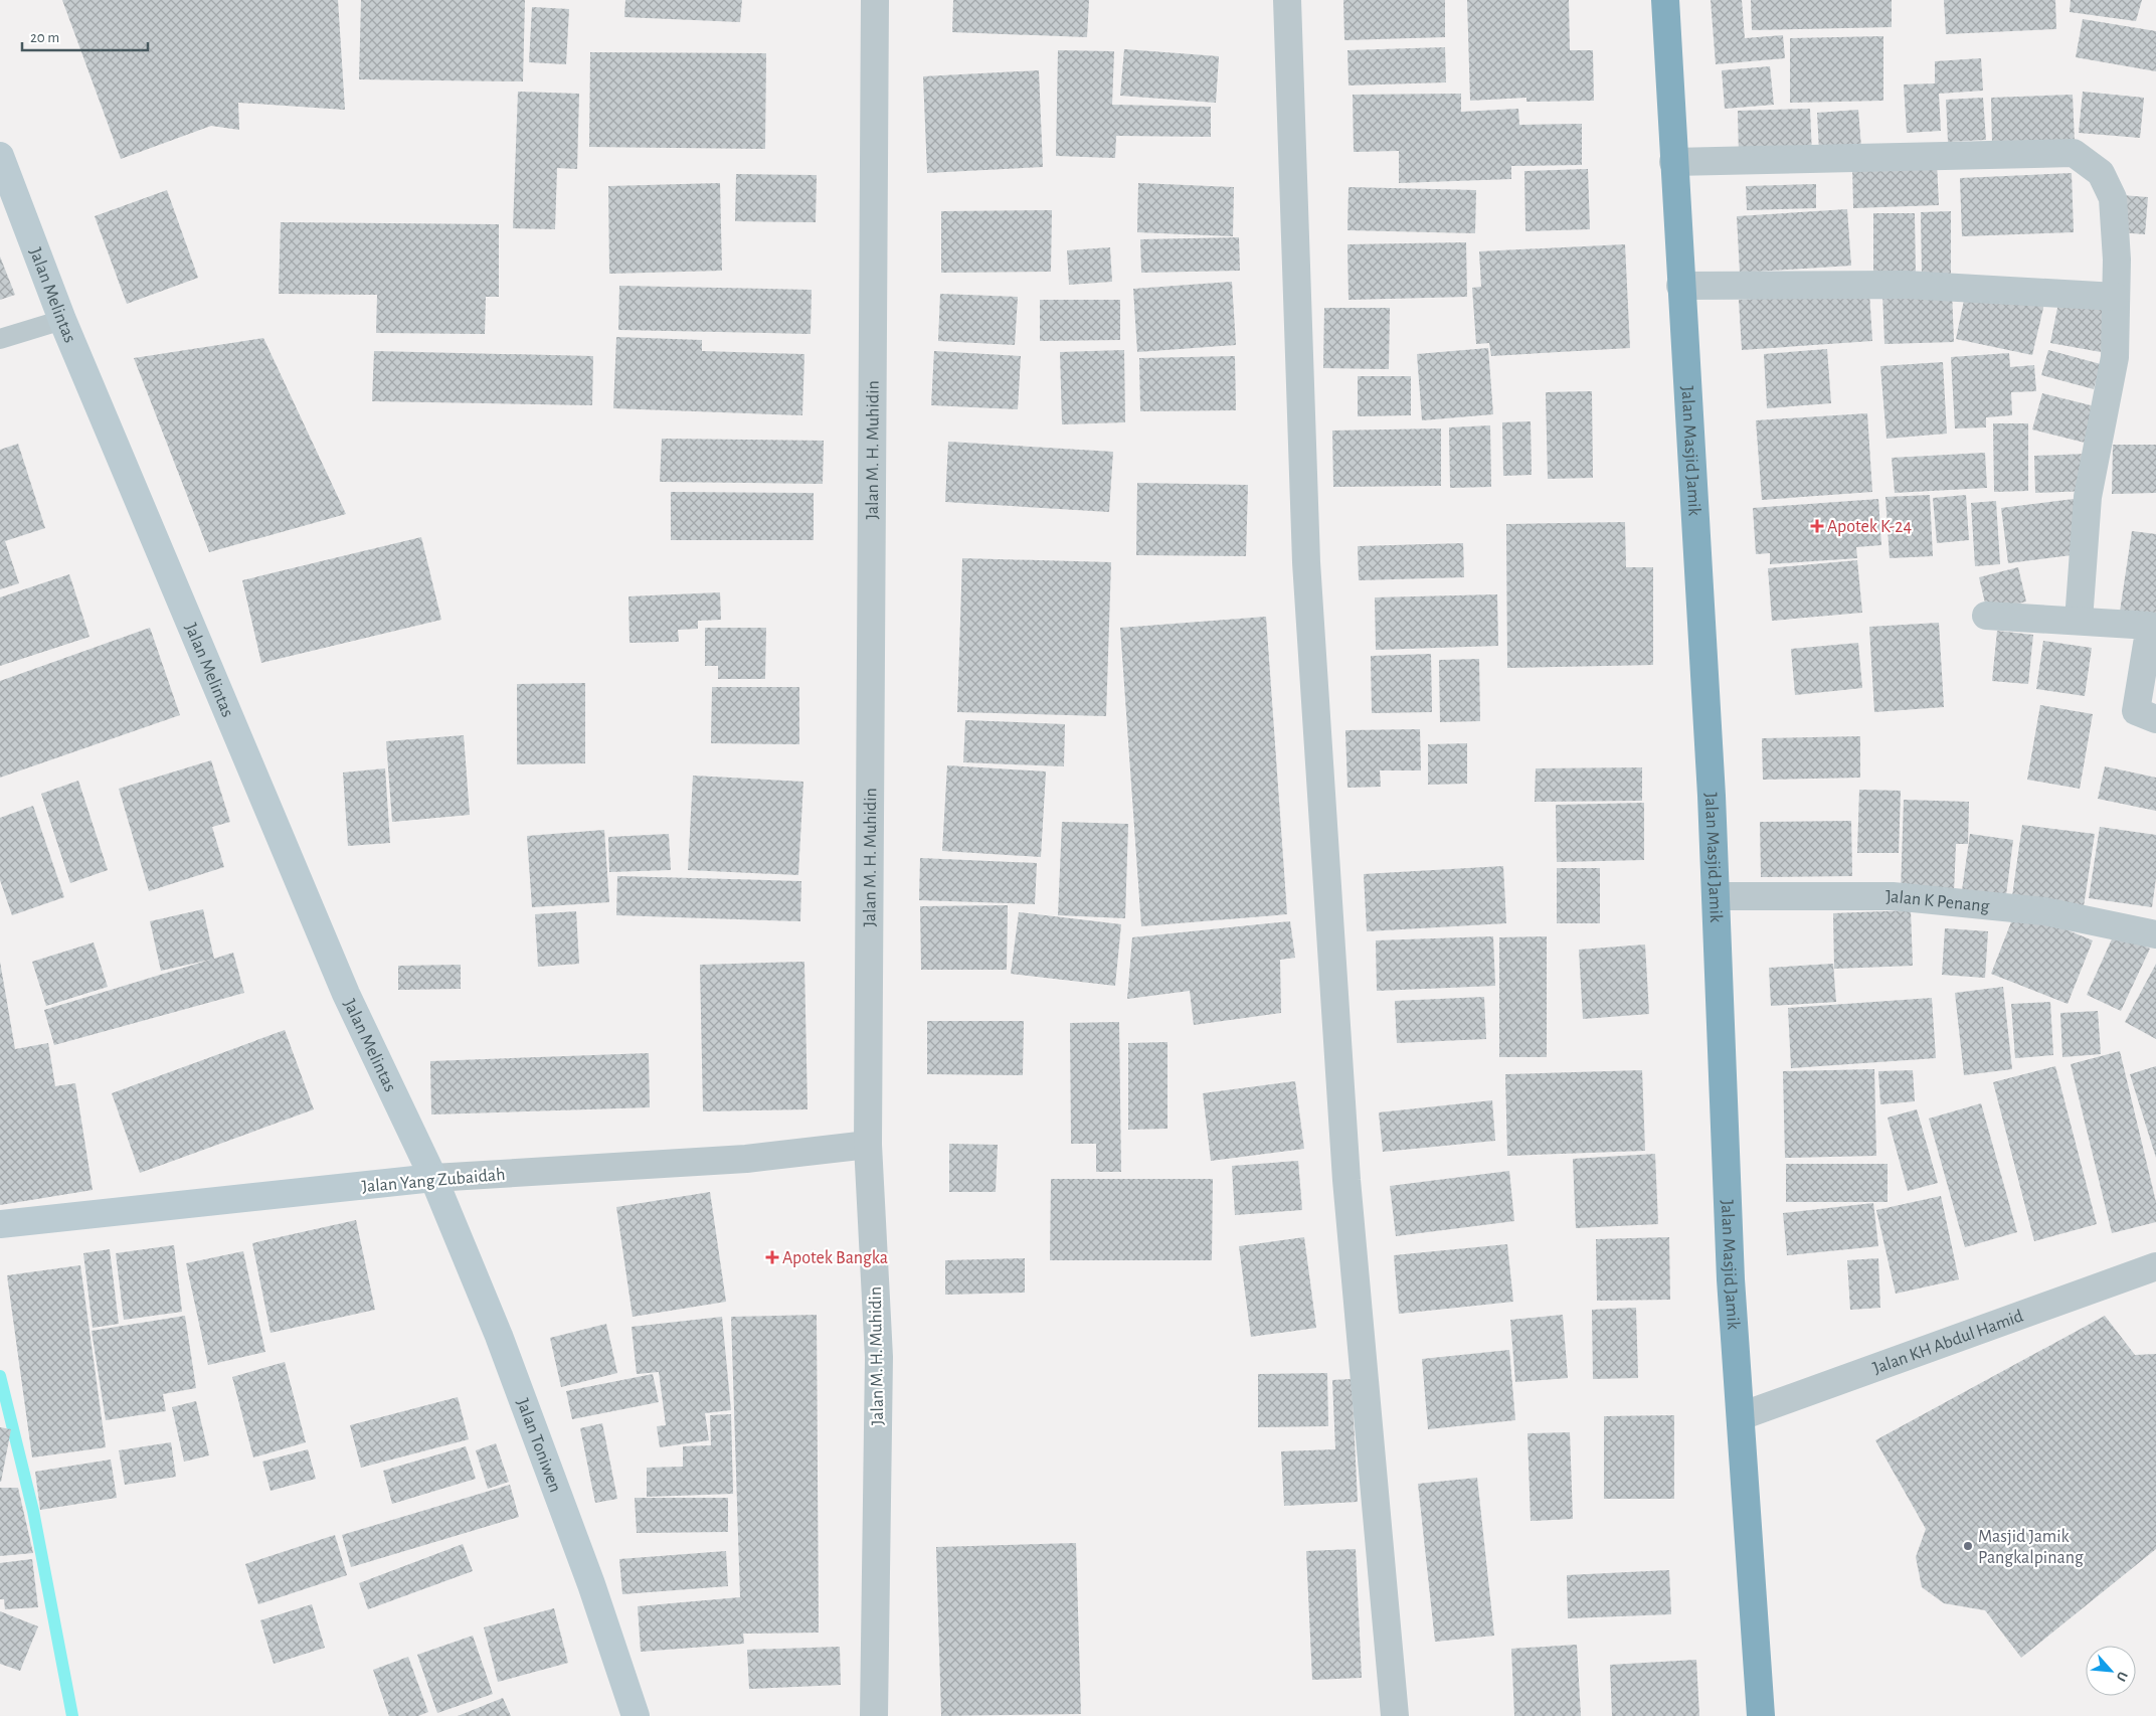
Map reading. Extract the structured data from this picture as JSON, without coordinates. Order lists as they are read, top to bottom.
{
  "streets": {
    "highway": ["Jalan Masjid Jamik"],
    "main road": ["Jalan Melintas", "Jalan Yang Zubaidah", "Jalan Toniwen"],
    "street": ["Jalan M. H. Muhidin", "Jalan K Penang", "Jalan KH Abdul Hamid"]
  },
  "crossings": [
    ["Jalan Melintas", "Jalan Yang Zubaidah"],
    ["Jalan Melintas", "Jalan Toniwen"],
    ["Jalan M. H. Muhidin", "Jalan Yang Zubaidah"],
    ["Jalan Masjid Jamik", "Jalan K Penang"],
    ["Jalan Masjid Jamik", "Jalan KH Abdul Hamid"],
    ["Jalan Yang Zubaidah", "Jalan Toniwen"]
  ],
  "places": {
    "health": ["Apotek K-24", "Apotek Bangka"],
    "other": ["Masjid Jamik Pangkalpinang"]
  },
  "scale_bar": "20 m",
  "north": "bottom right"
}
